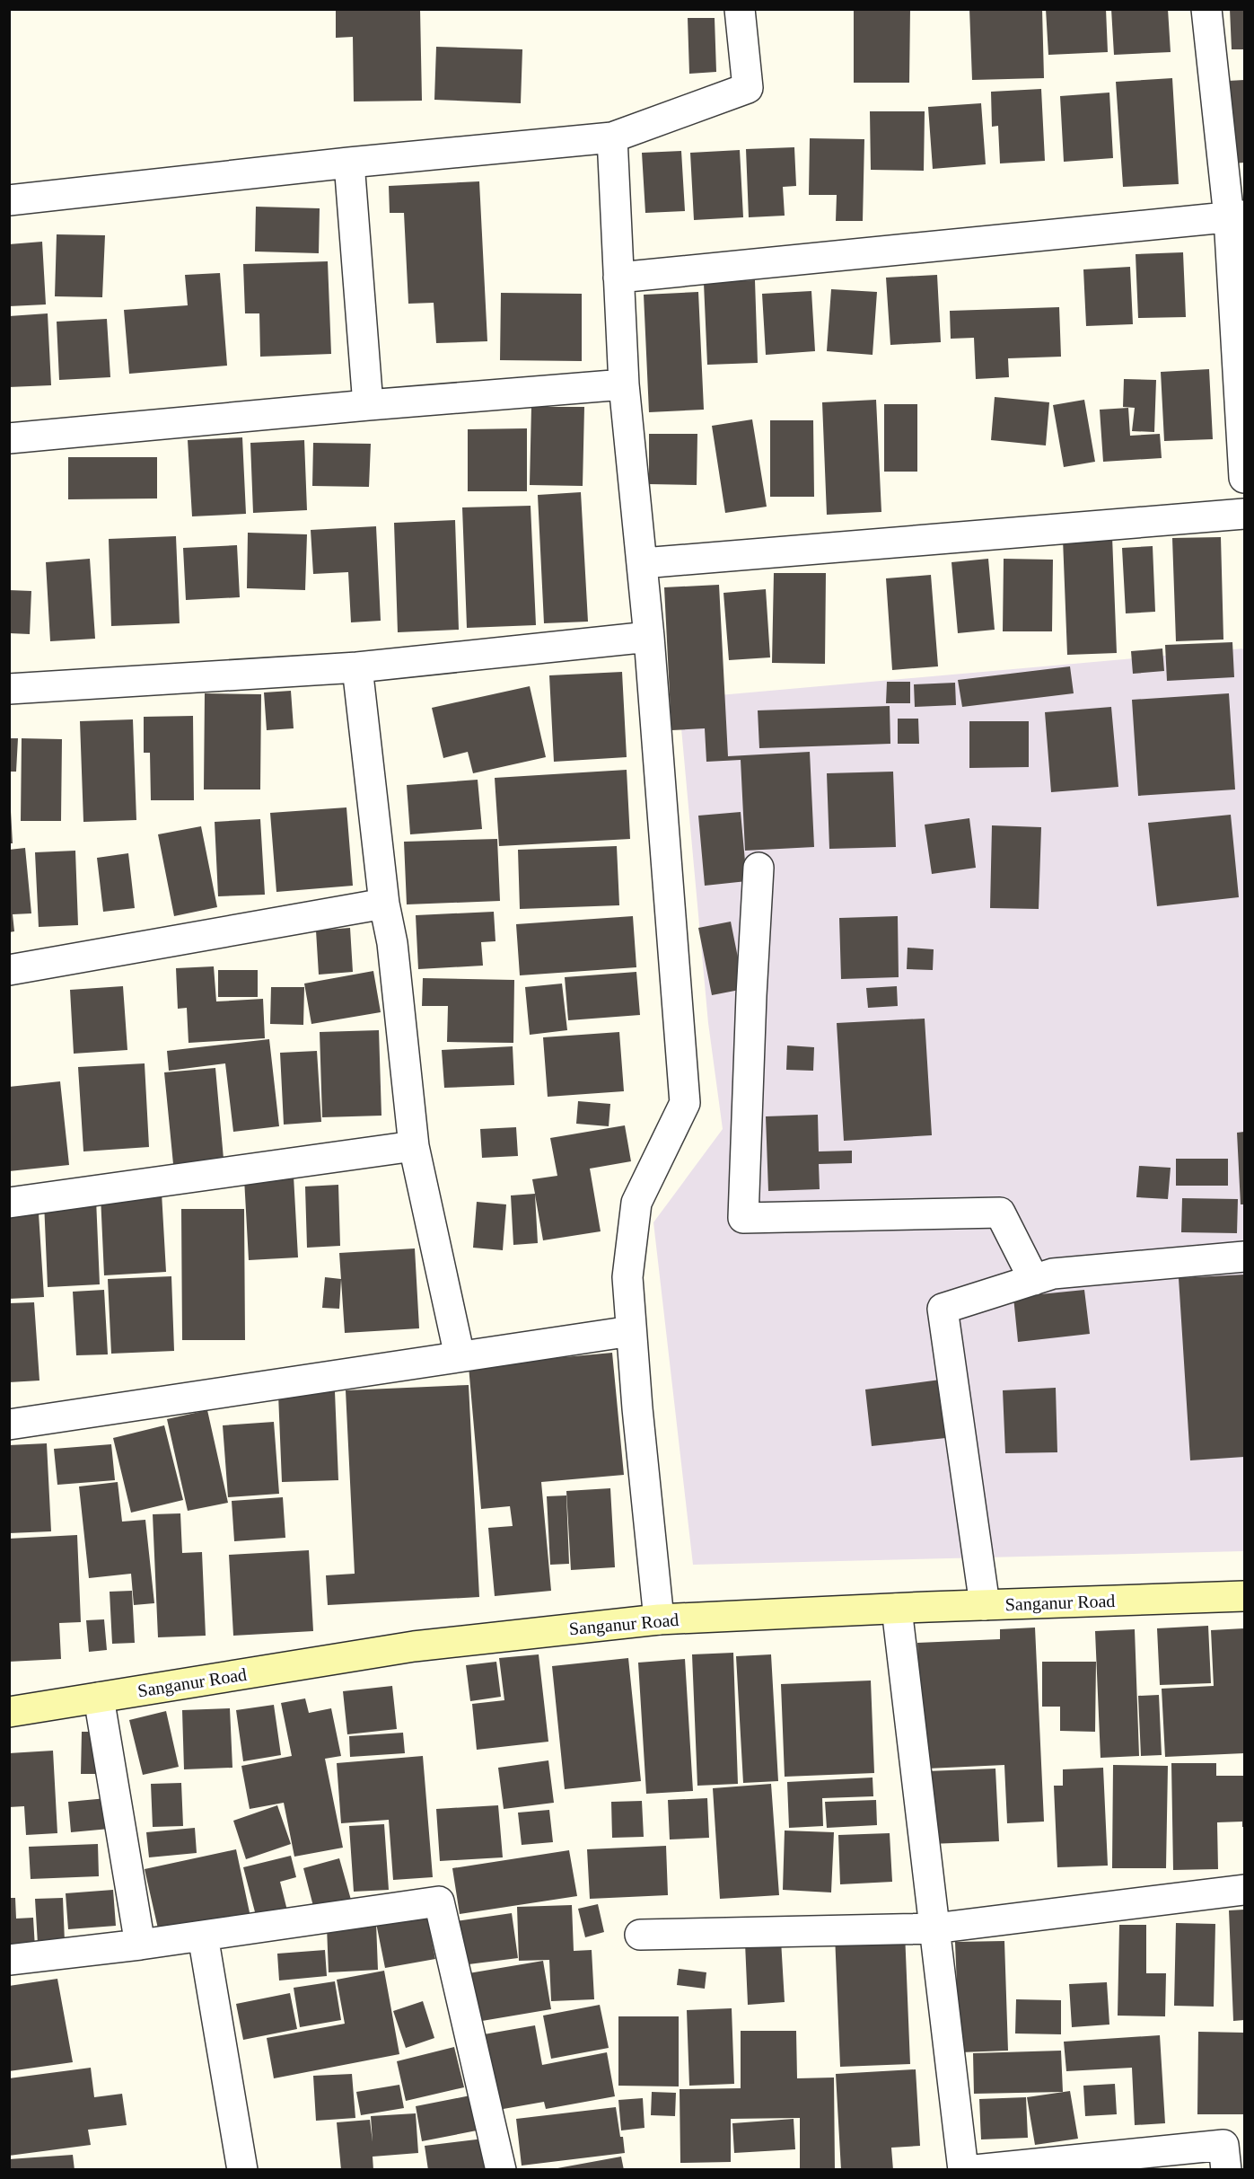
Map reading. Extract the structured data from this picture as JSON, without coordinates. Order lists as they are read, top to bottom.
{
  "streets": {
    "main road": ["Sanganur Road"]
  }
}
